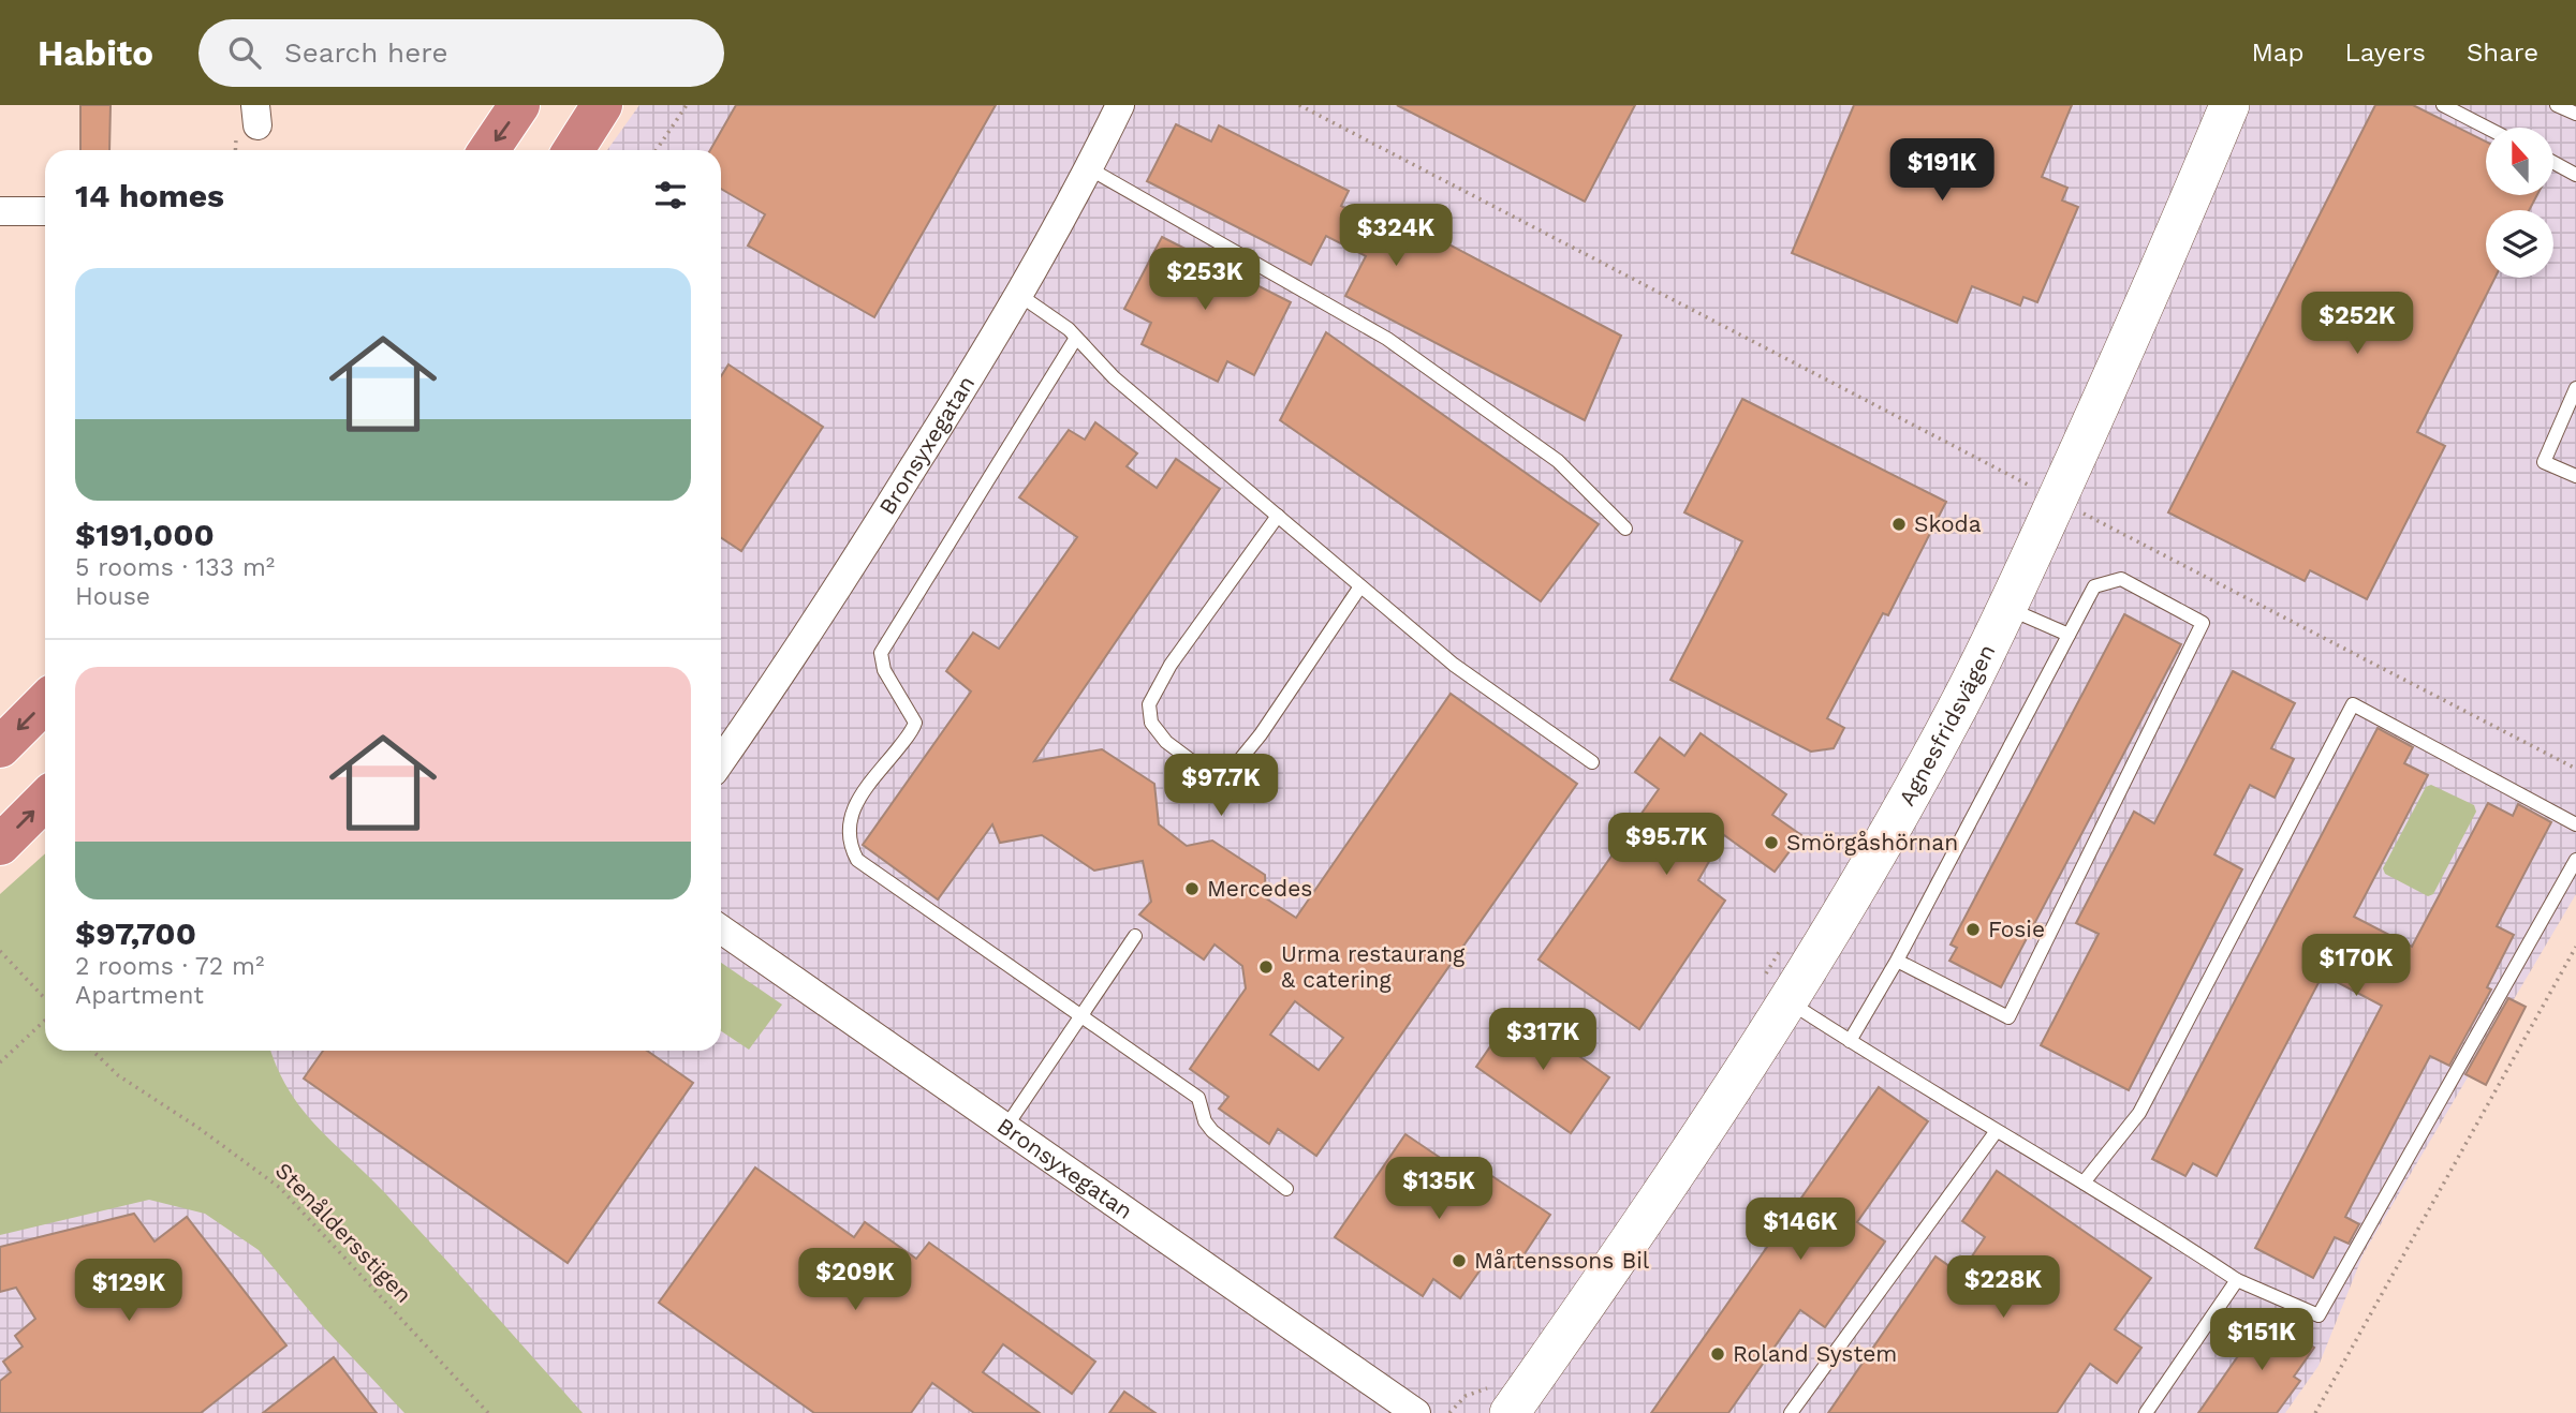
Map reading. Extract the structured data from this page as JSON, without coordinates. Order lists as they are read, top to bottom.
{
  "streets": {
    "main road": ["Agnesfridsvägen"],
    "street": ["Bronsyxegatan"],
    "path": ["Stenåldersstigen"]
  },
  "places": [
    "Skoda",
    "Smörgåshörnan",
    "Mercedes",
    "Fosie",
    "Urma restaurang & catering",
    "Mårtenssons Bil",
    "Roland System"
  ],
  "north": "top",
  "page": {
    "header": "Habito",
    "search": "Search here",
    "nav": ["Map", "Layers", "Share"],
    "price": [
      "$191K",
      "$324K",
      "$253K",
      "$252K",
      "$97.7K",
      "$95.7K",
      "$170K",
      "$317K",
      "$135K",
      "$146K",
      "$209K",
      "$228K",
      "$129K",
      "$151K"
    ],
    "heading": "14 homes",
    "list": [
      {
        "name": "$191,000",
        "note": "5 rooms · 133 m² · House"
      },
      {
        "name": "$97,700",
        "note": "2 rooms · 72 m² · Apartment"
      }
    ]
  }
}
